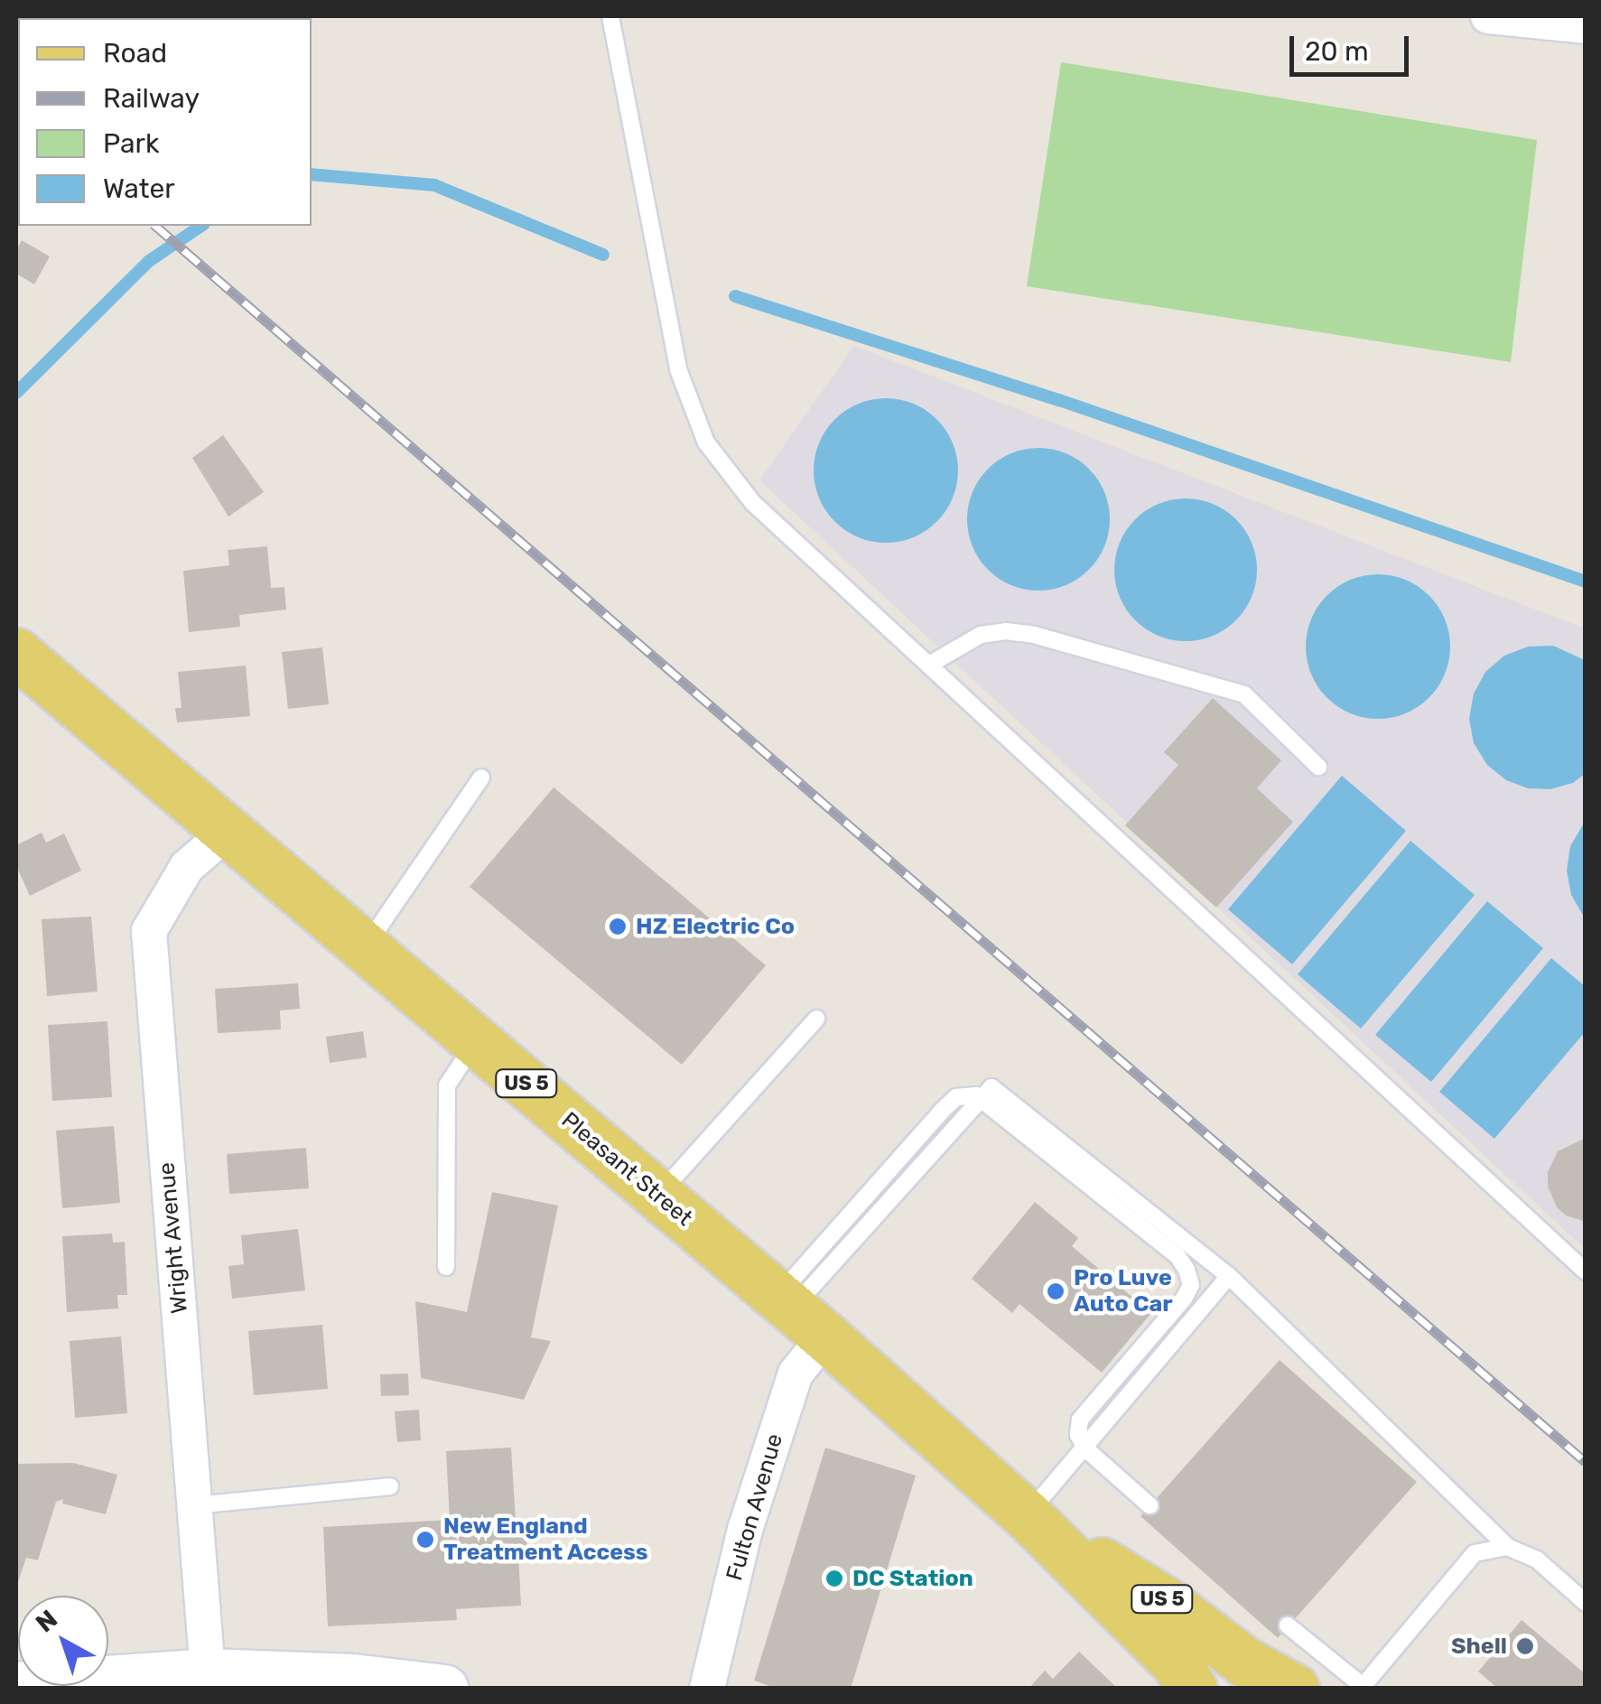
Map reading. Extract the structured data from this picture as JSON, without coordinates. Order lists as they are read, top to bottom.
{
  "streets": {
    "main road": ["US 5", "Pleasant Street"],
    "street": ["Wright Avenue", "Fulton Avenue"]
  },
  "crossings": [
    ["Pleasant Street", "Wright Avenue"],
    ["Pleasant Street", "Fulton Avenue"]
  ],
  "places": [
    "HZ Electric Co",
    "Pro Luve Auto Car",
    "New England Treatment Access",
    "DC Station",
    "Shell"
  ],
  "legend": [
    "Road",
    "Railway",
    "Park",
    "Water"
  ],
  "scale_bar": "20 m",
  "north": "top left"
}
